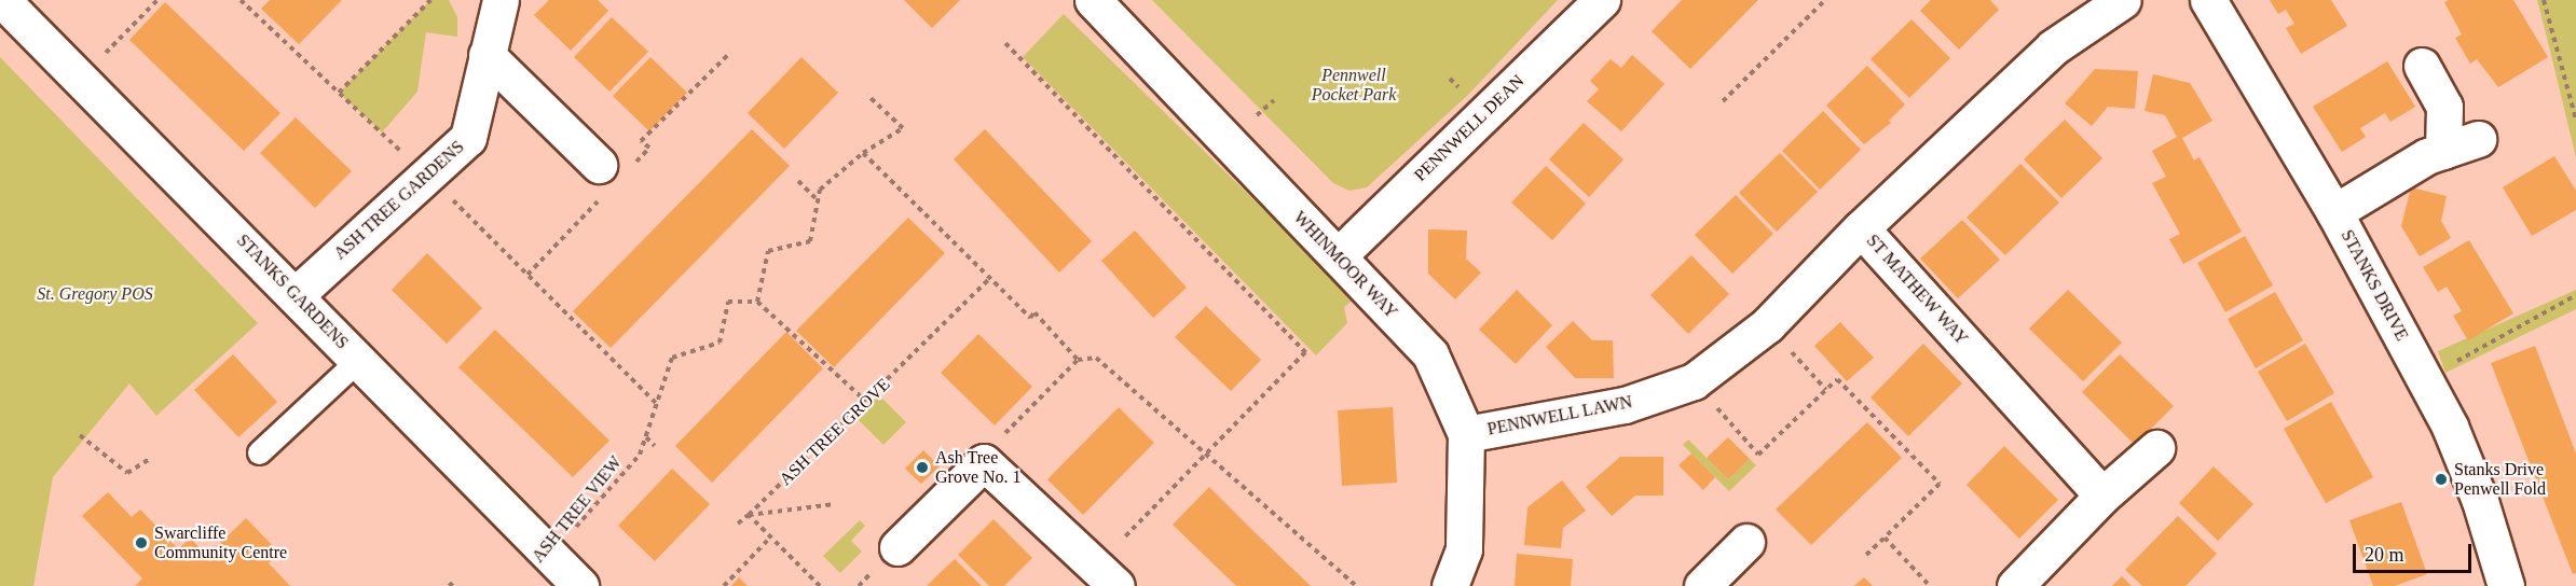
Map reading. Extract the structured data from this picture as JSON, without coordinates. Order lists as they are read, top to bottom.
{
  "streets": {
    "street": [
      "PENNWELL DEAN",
      "ASH TREE GARDENS",
      "WHINMOOR WAY",
      "STANKS DRIVE",
      "ST MATHEW WAY",
      "STANKS GARDENS",
      "PENNWELL LAWN"
    ],
    "path": ["ASH TREE GROVE", "ASH TREE VIEW"]
  },
  "crossings": [
    ["PENNWELL DEAN", "WHINMOOR WAY"],
    ["ASH TREE GARDENS", "STANKS GARDENS"],
    ["WHINMOOR WAY", "PENNWELL LAWN"],
    ["ST MATHEW WAY", "PENNWELL LAWN"],
    ["STANKS GARDENS", "ASH TREE VIEW"]
  ],
  "parks": ["Pennwell Pocket Park", "St. Gregory POS"],
  "places": ["Ash Tree Grove No. 1", "Stanks Drive Penwell Fold", "Swarcliffe Community Centre"],
  "scale_bar": "20 m"
}
